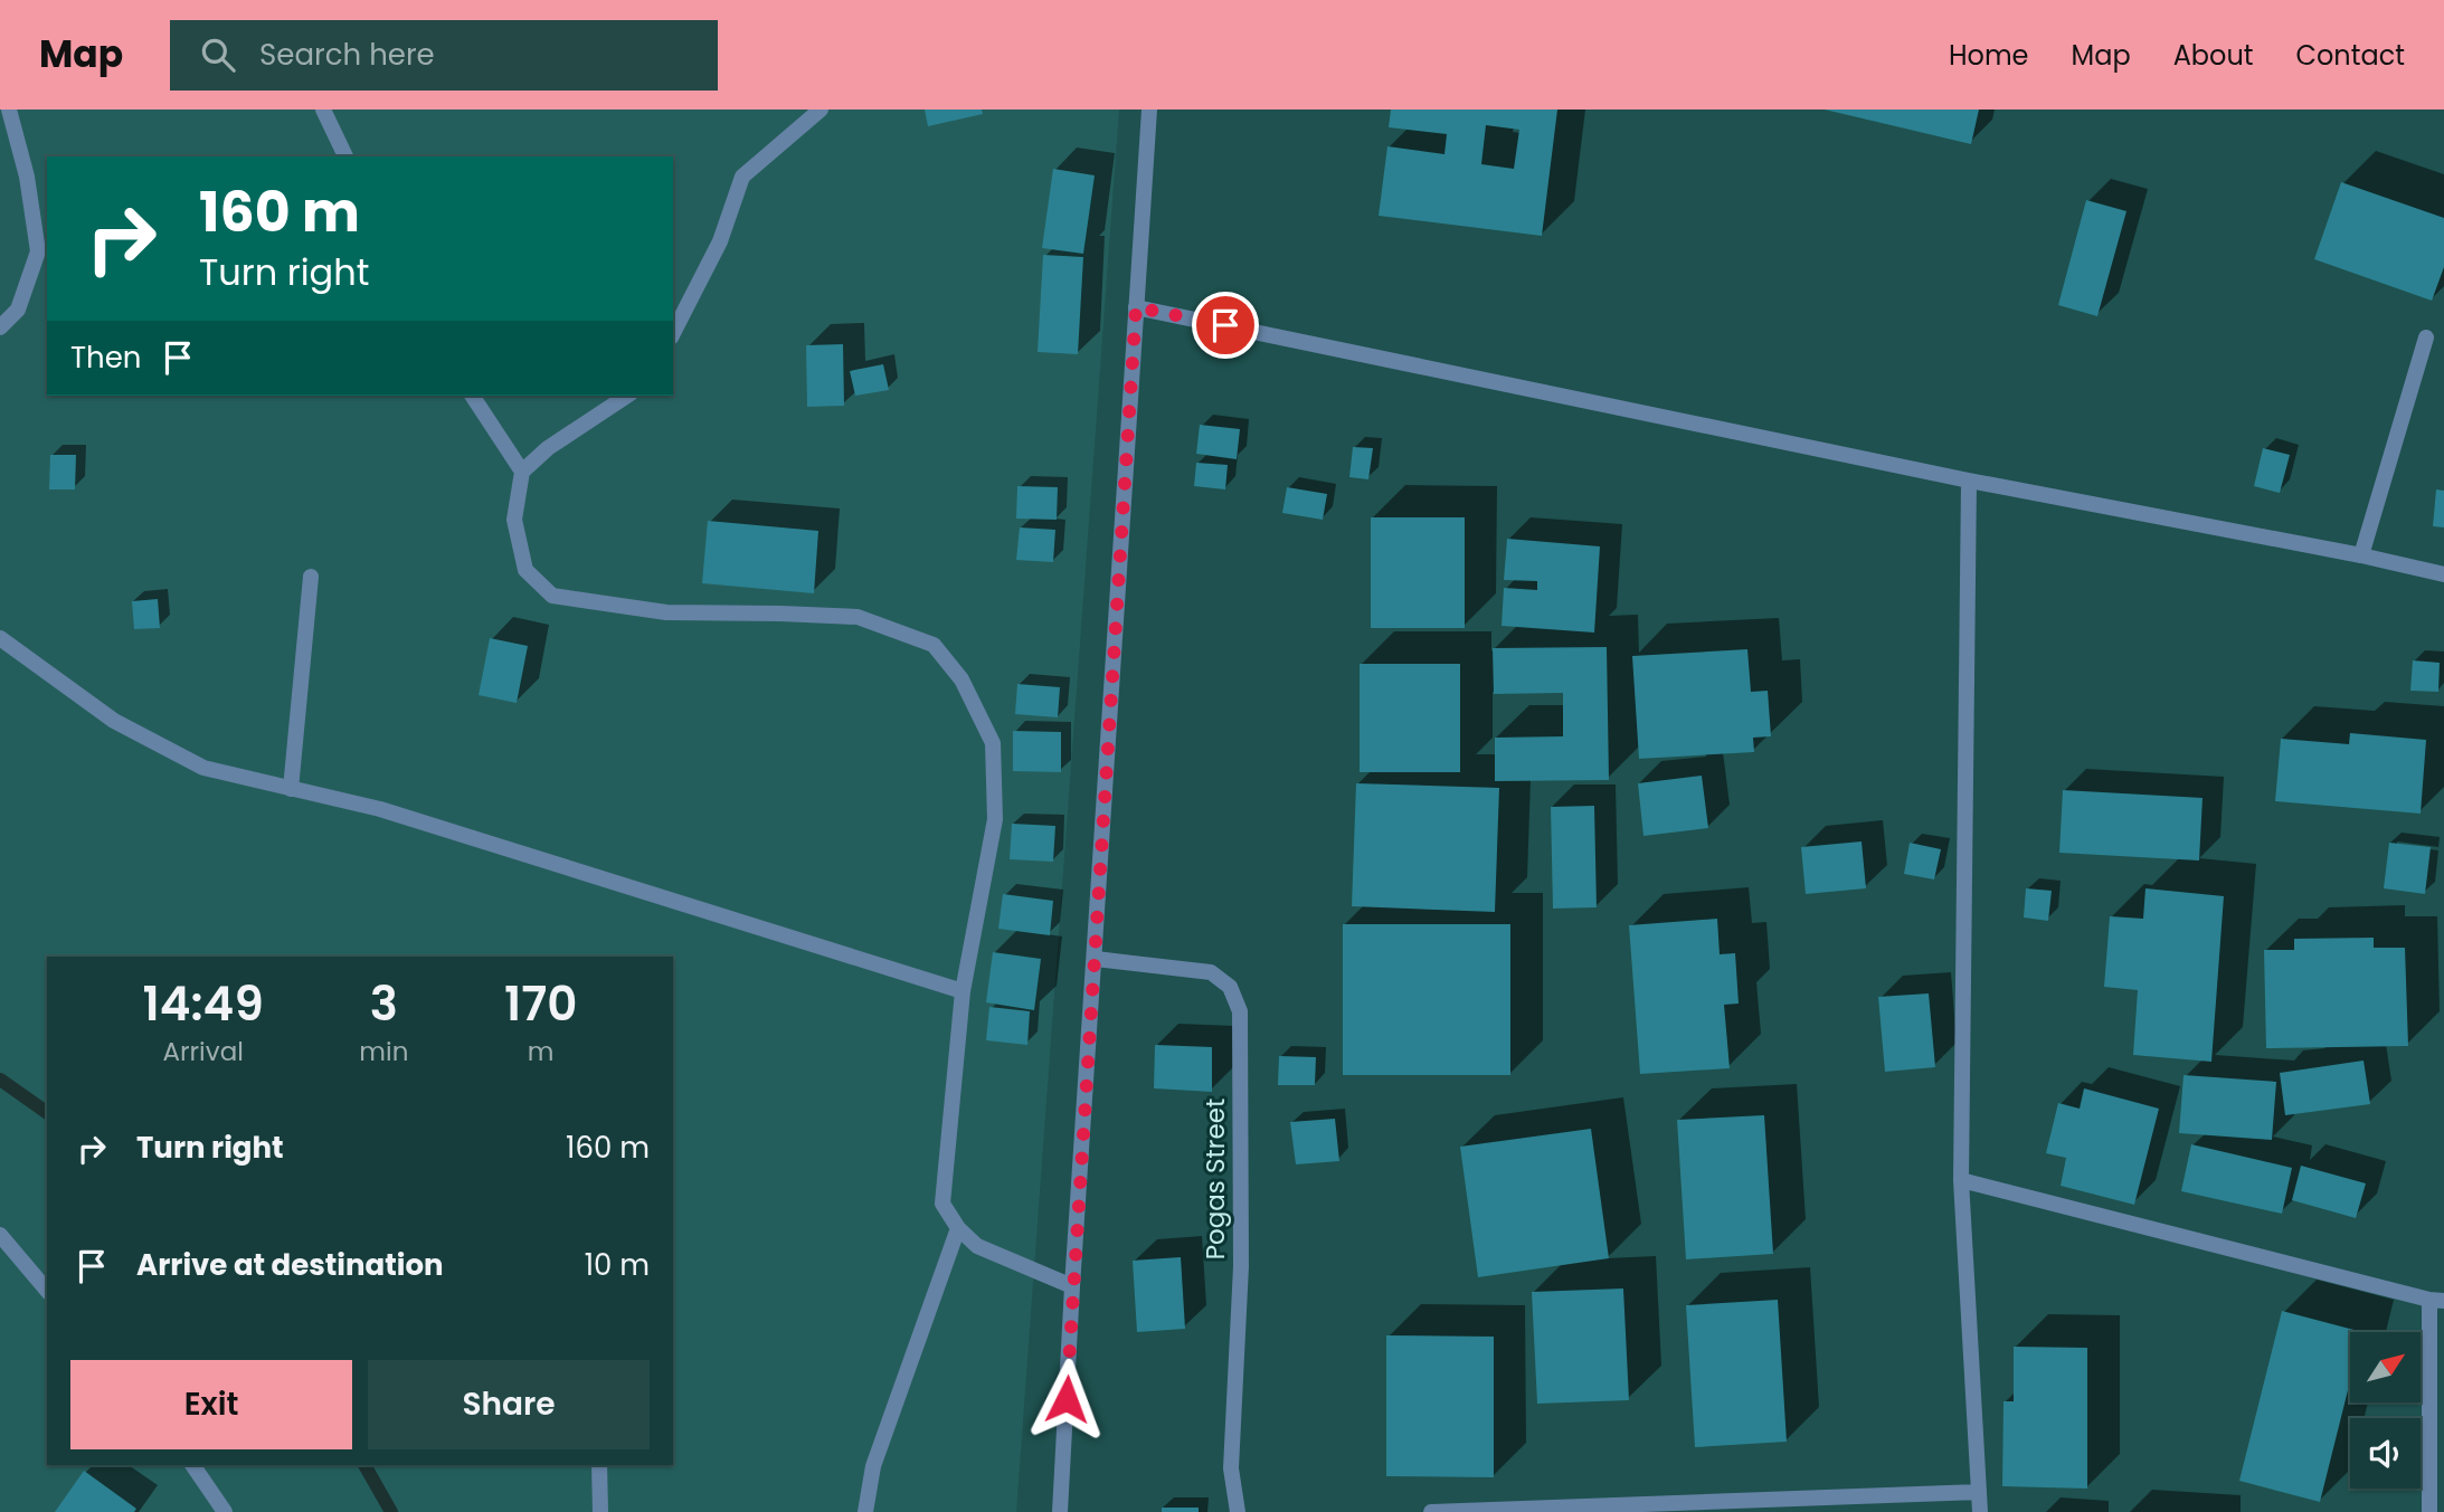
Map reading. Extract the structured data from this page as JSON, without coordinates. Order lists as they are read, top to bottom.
{
  "streets": {
    "street": ["Pogas Street"]
  },
  "north": "top right",
  "page": {
    "header": "Map",
    "search": "Search here",
    "nav": [
      "Home",
      "Map",
      "About",
      "Contact"
    ],
    "turn": ["160 m", "Turn right"],
    "then": "Then",
    "eta": [
      "14:49",
      "Arrival",
      "3",
      "min",
      "170",
      "m"
    ],
    "list": [
      {
        "name": "Turn right",
        "value": "160 m"
      },
      {
        "name": "Arrive at destination",
        "value": "10 m"
      }
    ],
    "buttons": ["Exit", "Share"]
  }
}
